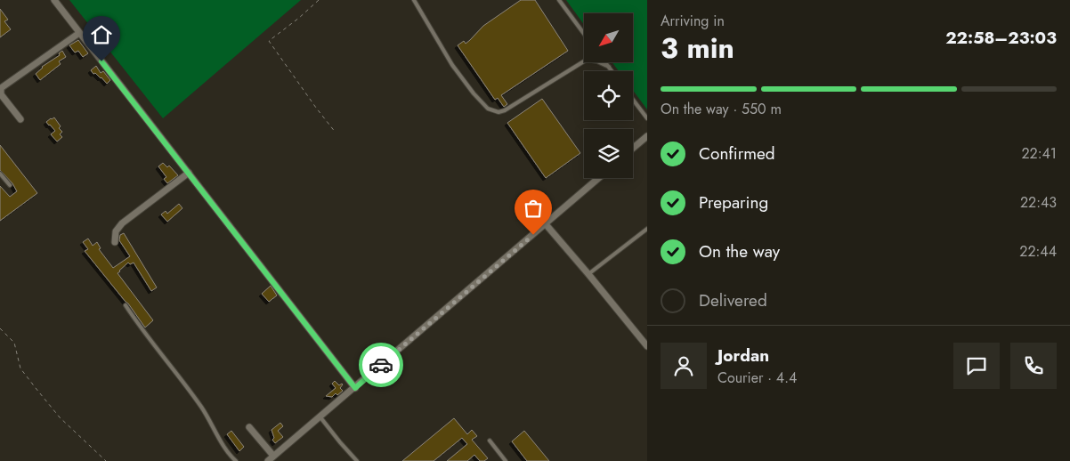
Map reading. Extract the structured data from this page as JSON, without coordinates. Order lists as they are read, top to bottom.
{
  "north": "bottom left",
  "page": {
    "heading": ["3 min", "Arriving in", "22:58–23:03"],
    "panel": ["Jordan", "Courier · 4.4"],
    "bar": "On the way · 550 m",
    "list": [
      ["Confirmed", "22:41"],
      ["Preparing", "22:43"],
      ["On the way", "22:44"],
      "Delivered"
    ]
  }
}
